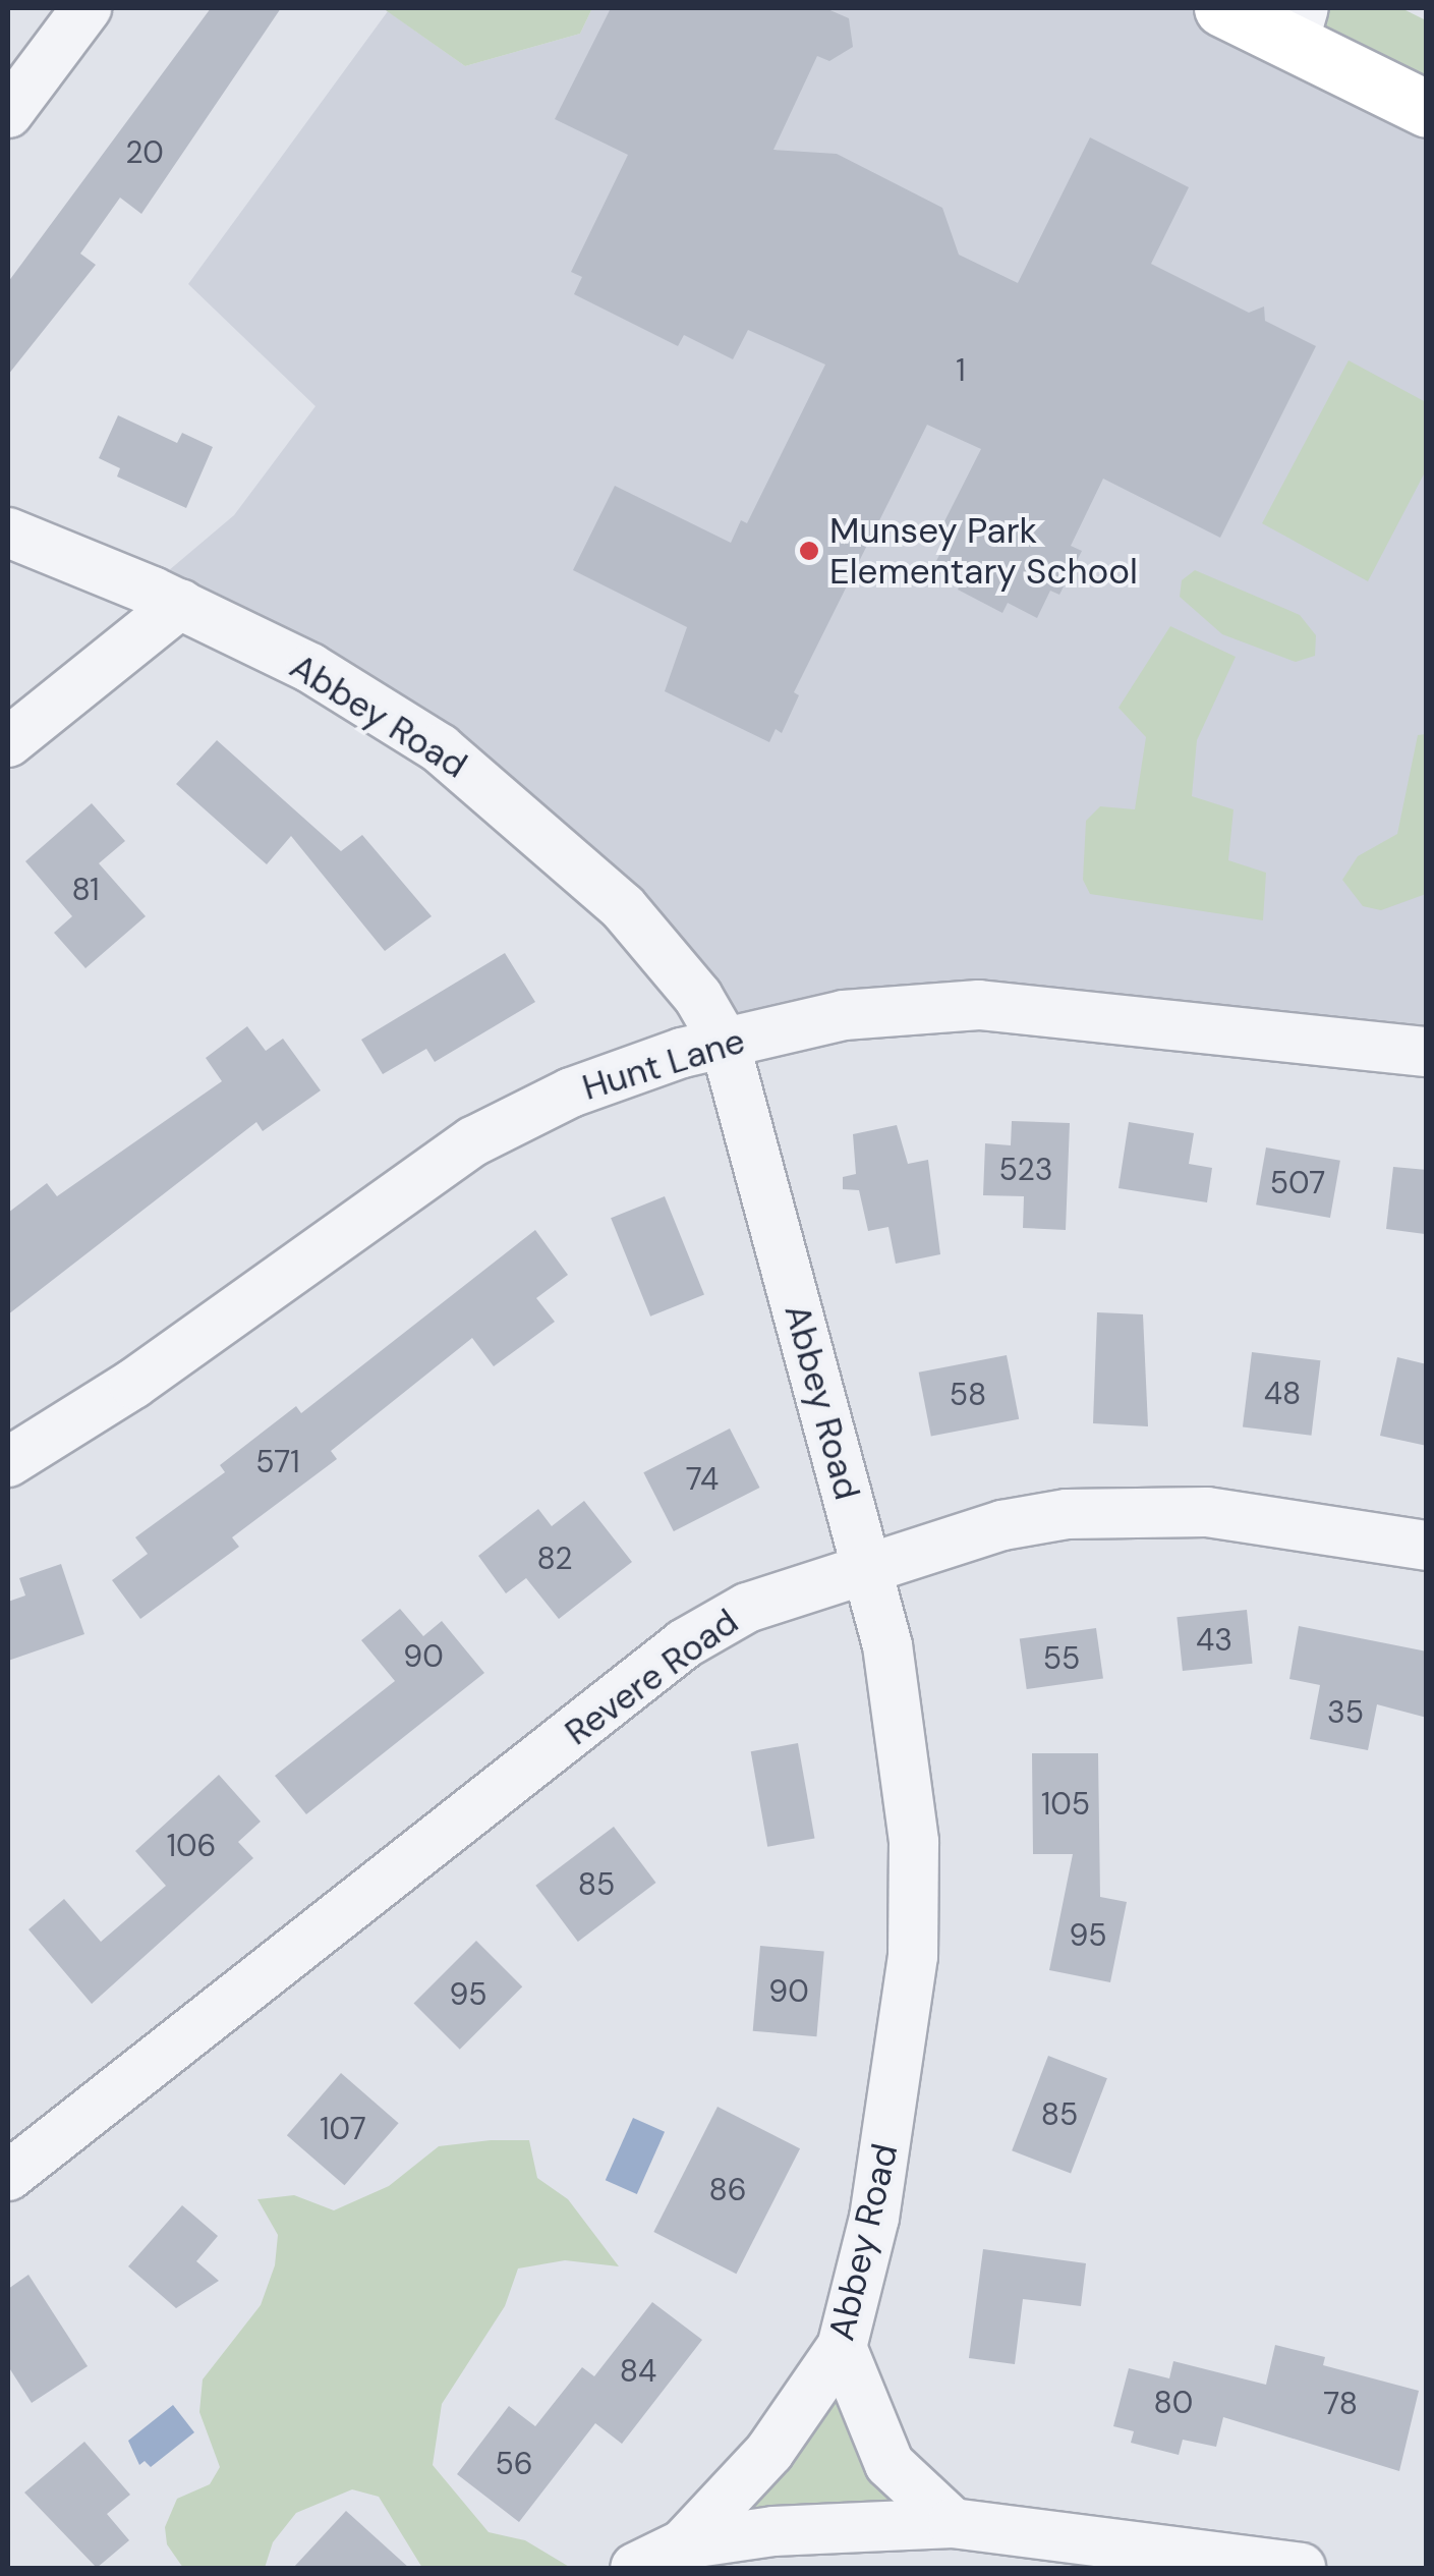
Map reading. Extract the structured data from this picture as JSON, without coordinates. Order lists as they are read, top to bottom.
{
  "streets": {
    "street": ["Abbey Road", "Hunt Lane", "Revere Road"]
  },
  "crossings": [
    ["Abbey Road", "Hunt Lane"],
    ["Abbey Road", "Revere Road"]
  ],
  "places": ["Munsey Park Elementary School"],
  "house_numbers": [
    "20",
    "1",
    "81",
    "523",
    "507",
    "48",
    "58",
    "571",
    "74",
    "82",
    "43",
    "90",
    "55",
    "35",
    "105",
    "106",
    "85",
    "95",
    "90",
    "95",
    "85",
    "107",
    "86",
    "84",
    "80",
    "78",
    "56"
  ]
}
